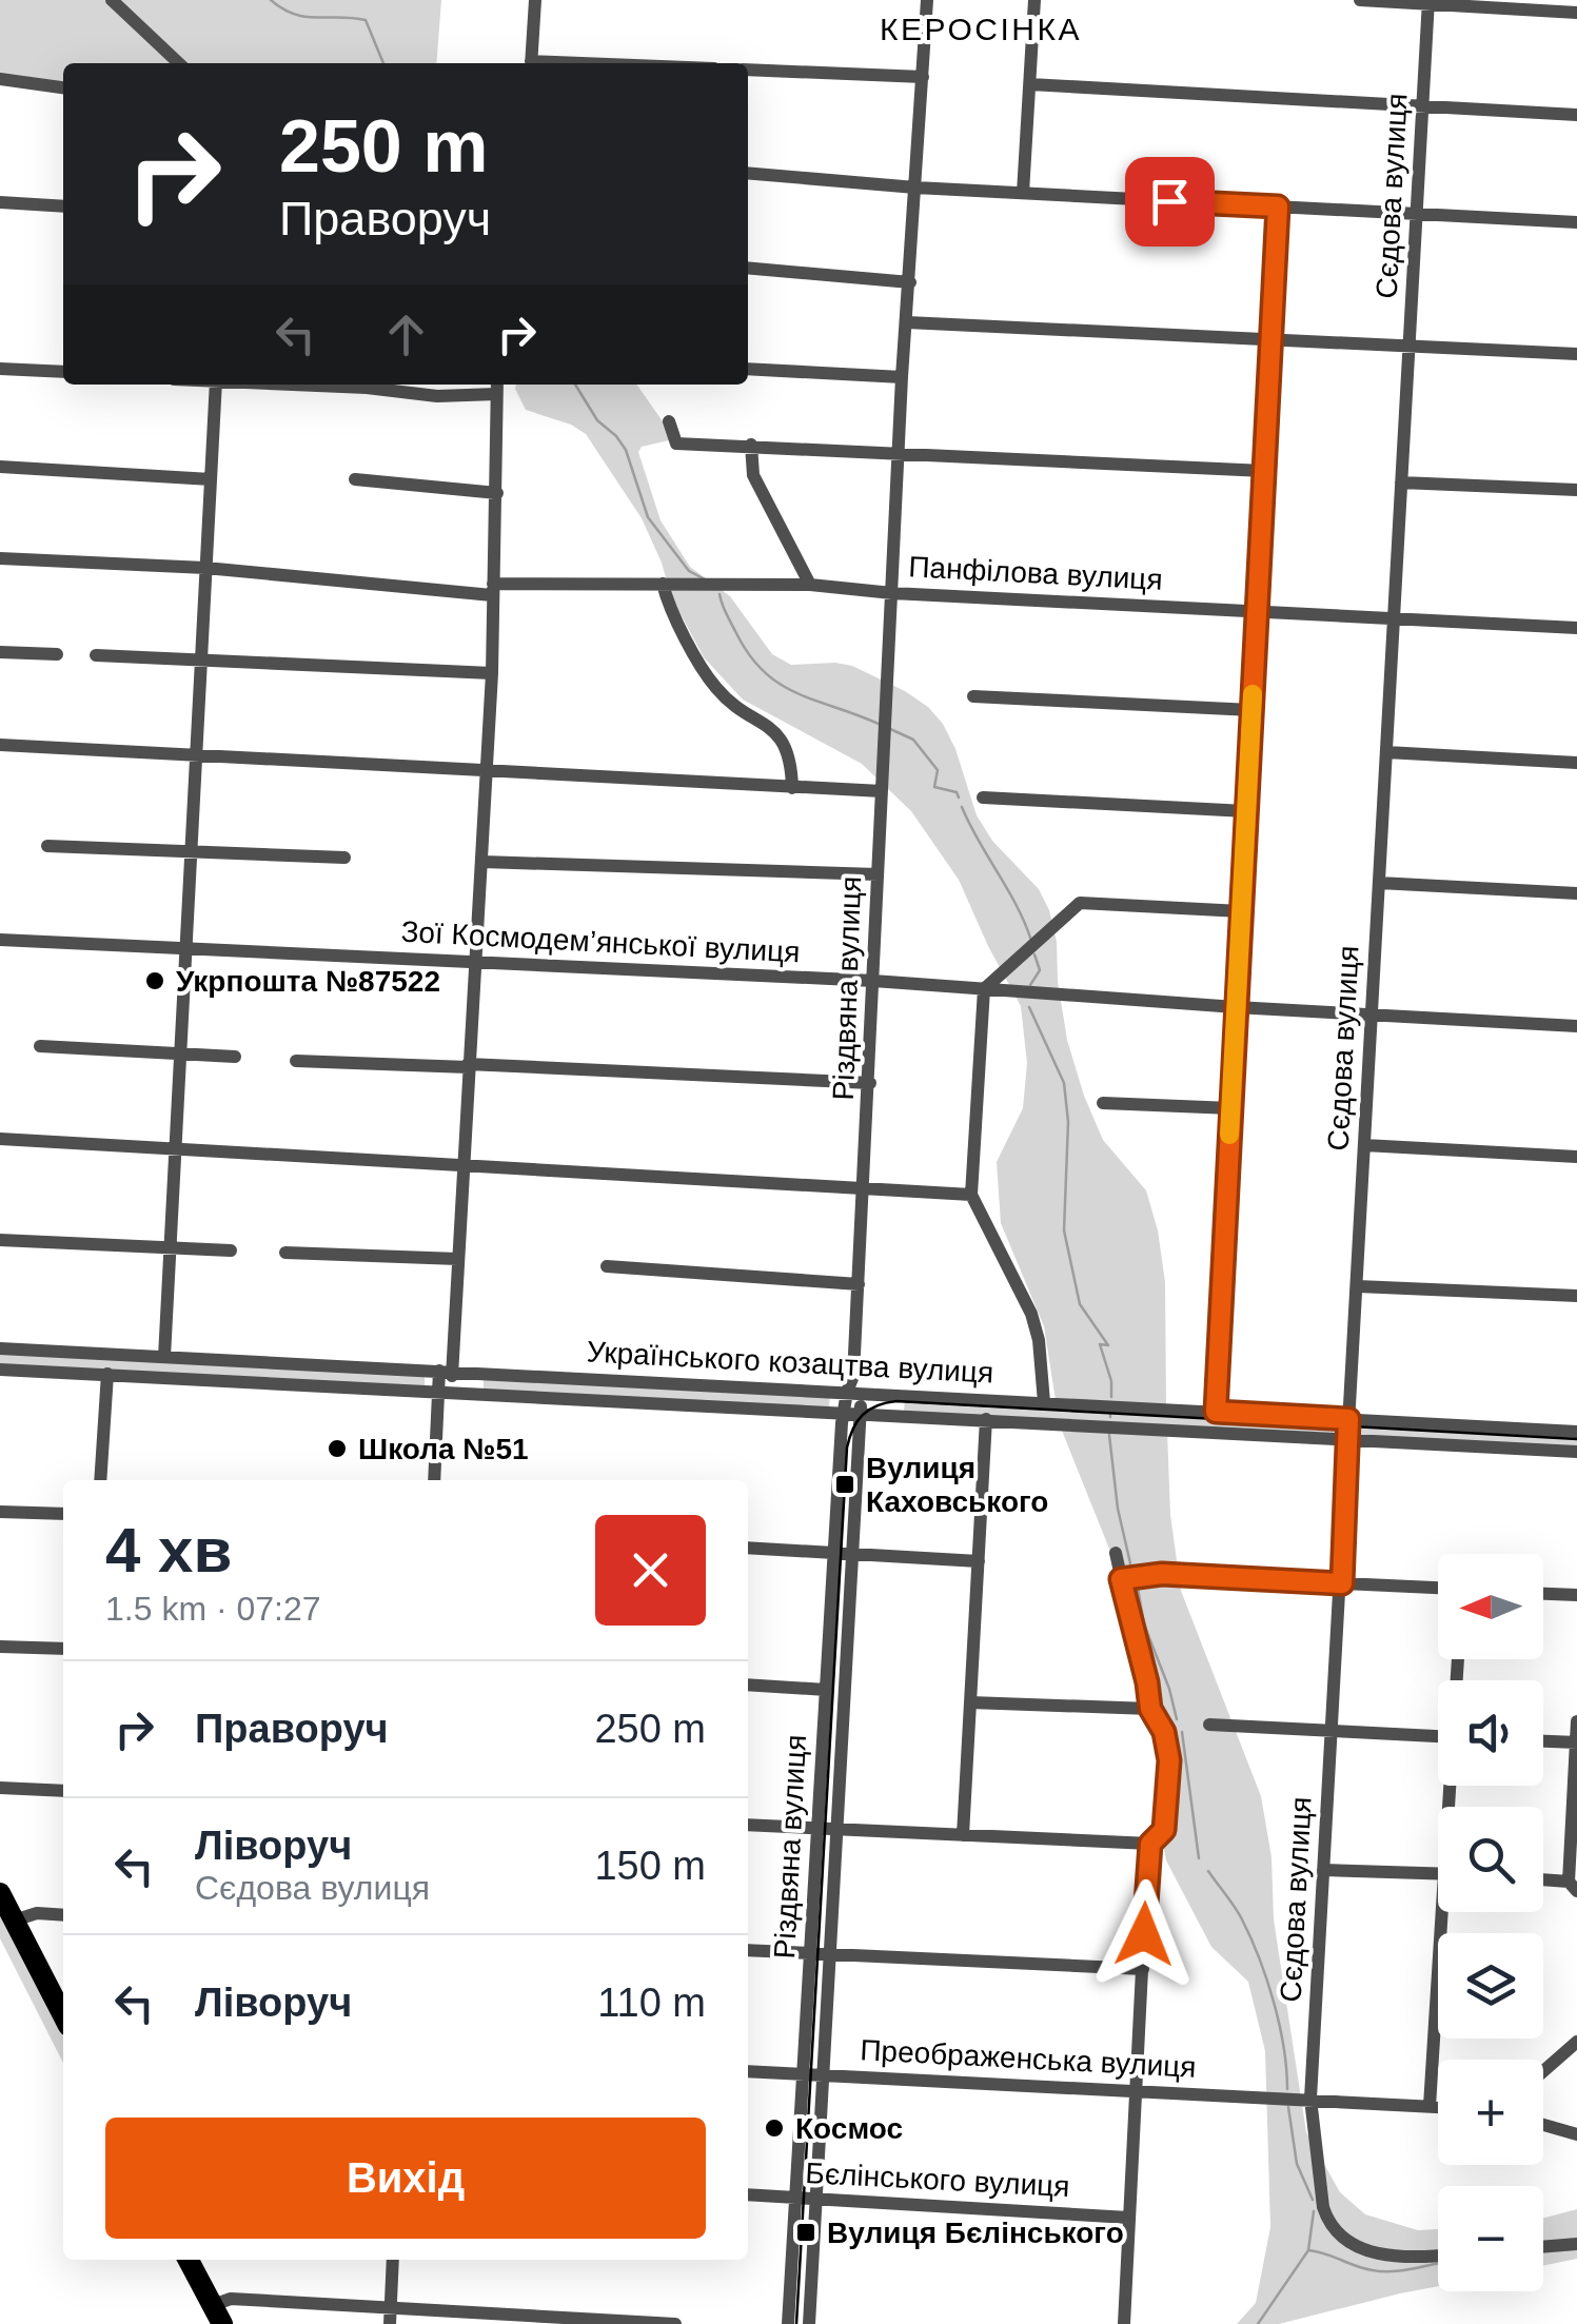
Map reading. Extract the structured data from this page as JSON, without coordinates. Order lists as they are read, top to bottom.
{
  "streets": {
    "street": [
      "Сєдова вулиця",
      "Панфілова вулиця",
      "Зої Космодем’янської вулиця",
      "Різдвяна вулиця",
      "Українського козацтва вулиця",
      "Преображенська вулиця",
      "Бєлінського вулиця"
    ]
  },
  "crossings": [
    ["Сєдова вулиця", "Панфілова вулиця"],
    ["Сєдова вулиця", "Зої Космодем’янської вулиця"],
    ["Сєдова вулиця", "Українського козацтва вулиця"],
    ["Сєдова вулиця", "Преображенська вулиця"],
    ["Панфілова вулиця", "Різдвяна вулиця"],
    ["Зої Космодем’янської вулиця", "Різдвяна вулиця"],
    ["Різдвяна вулиця", "Українського козацтва вулиця"],
    ["Різдвяна вулиця", "Преображенська вулиця"],
    ["Різдвяна вулиця", "Бєлінського вулиця"]
  ],
  "districts": ["КЕРОСІНКА"],
  "places": {
    "other": ["Укрпошта №87522", "Школа №51", "Космос"],
    "transit": ["Вулиця Каховського", "Вулиця Бєлінського"]
  },
  "north": "left",
  "page": {
    "turn": ["250 m", "Праворуч"],
    "heading": ["4 хв", "1.5 km · 07:27"],
    "map_buttons": ["+", "−"],
    "list": [
      {
        "name": "Праворуч",
        "value": "250 m"
      },
      {
        "name": "Ліворуч",
        "note": "Сєдова вулиця",
        "value": "150 m"
      },
      {
        "name": "Ліворуч",
        "value": "110 m"
      }
    ],
    "buttons": "Вихід"
  }
}
